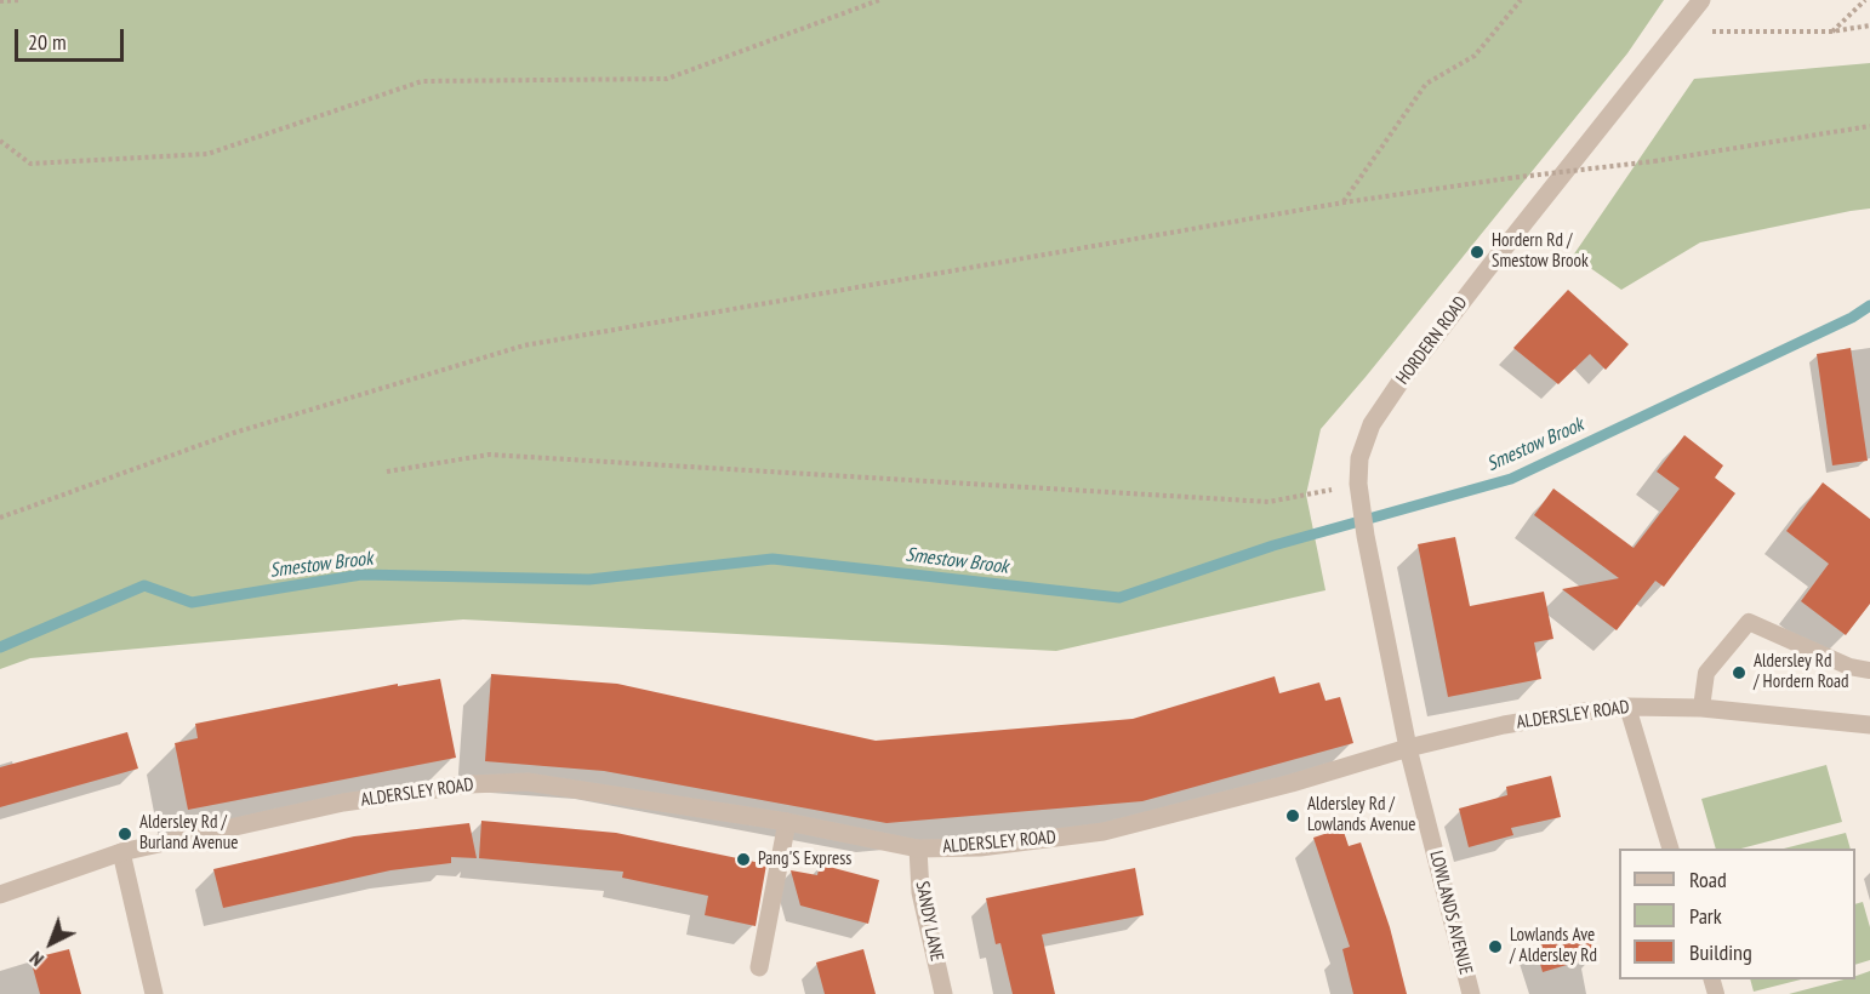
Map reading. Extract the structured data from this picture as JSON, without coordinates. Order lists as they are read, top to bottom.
{
  "streets": {
    "street": [
      "HORDERN ROAD",
      "ALDERSLEY ROAD",
      "LOWLANDS AVENUE",
      "SANDY LANE"
    ]
  },
  "crossings": [
    ["HORDERN ROAD", "ALDERSLEY ROAD"],
    ["HORDERN ROAD", "LOWLANDS AVENUE"],
    ["ALDERSLEY ROAD", "LOWLANDS AVENUE"],
    ["ALDERSLEY ROAD", "SANDY LANE"]
  ],
  "water": ["Smestow Brook"],
  "places": [
    "Hordern Rd / Smestow Brook",
    "Aldersley Rd / Hordern Road",
    "Aldersley Rd / Lowlands Avenue",
    "Aldersley Rd / Burland Avenue",
    "Pang'S Express",
    "Lowlands Ave / Aldersley Rd"
  ],
  "legend": ["Road", "Park", "Building"],
  "scale_bar": "20 m",
  "north": "bottom left"
}
